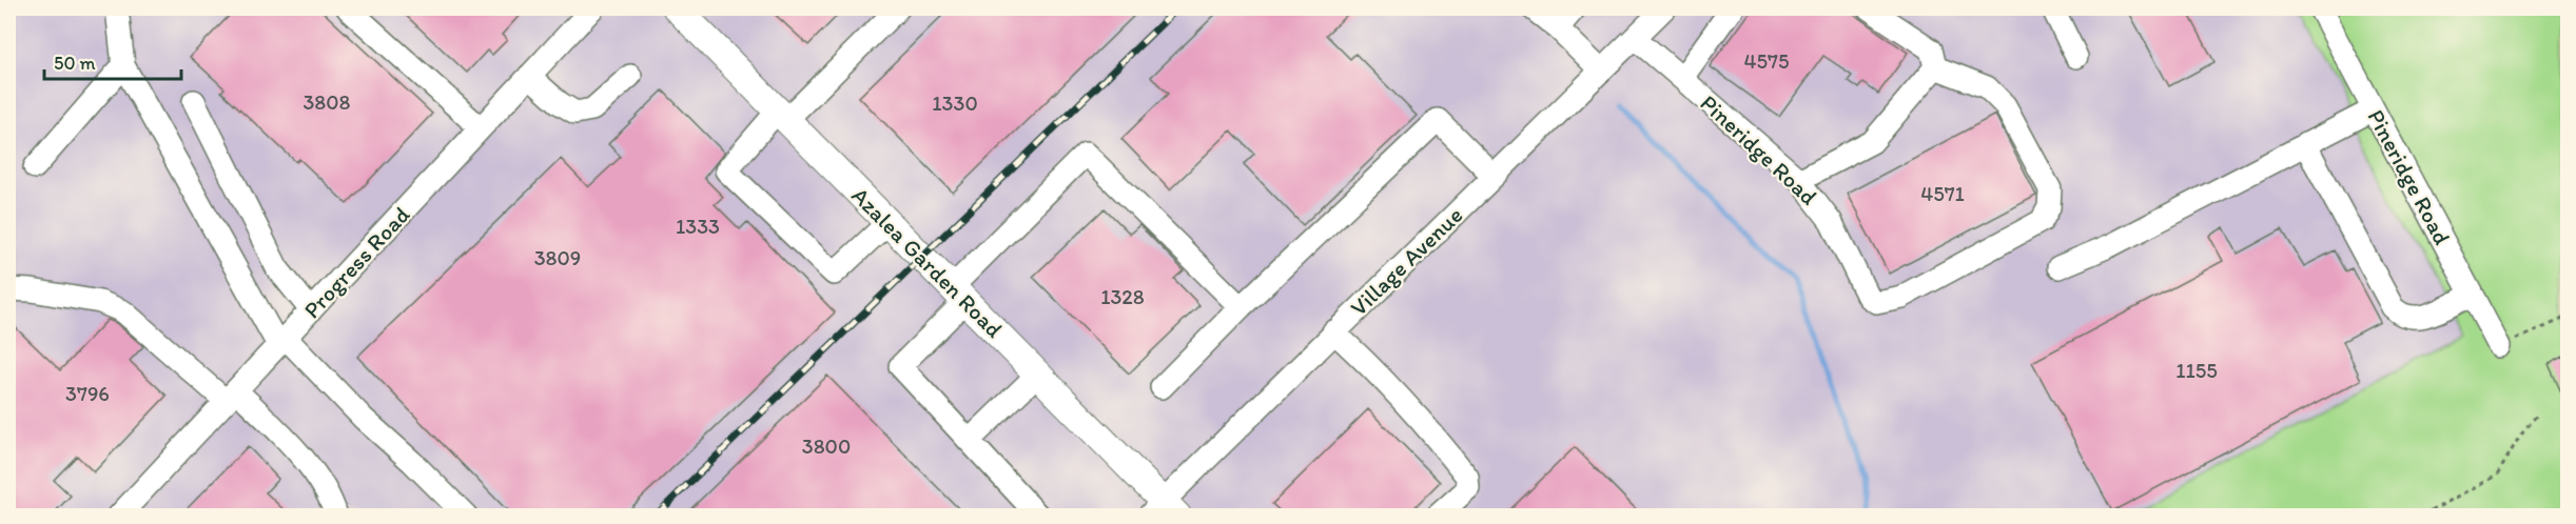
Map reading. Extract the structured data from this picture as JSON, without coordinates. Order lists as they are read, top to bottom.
{
  "streets": {
    "main road": ["Azalea Garden Road"],
    "street": ["Pineridge Road", "Village Avenue", "Progress Road"]
  },
  "crossings": [
    ["Pineridge Road", "Village Avenue"],
    ["Village Avenue", "Azalea Garden Road"]
  ],
  "house_numbers": [
    "4575",
    "3808",
    "1330",
    "4571",
    "1333",
    "3809",
    "1328",
    "1155",
    "3796",
    "3800"
  ],
  "scale_bar": "50 m"
}
